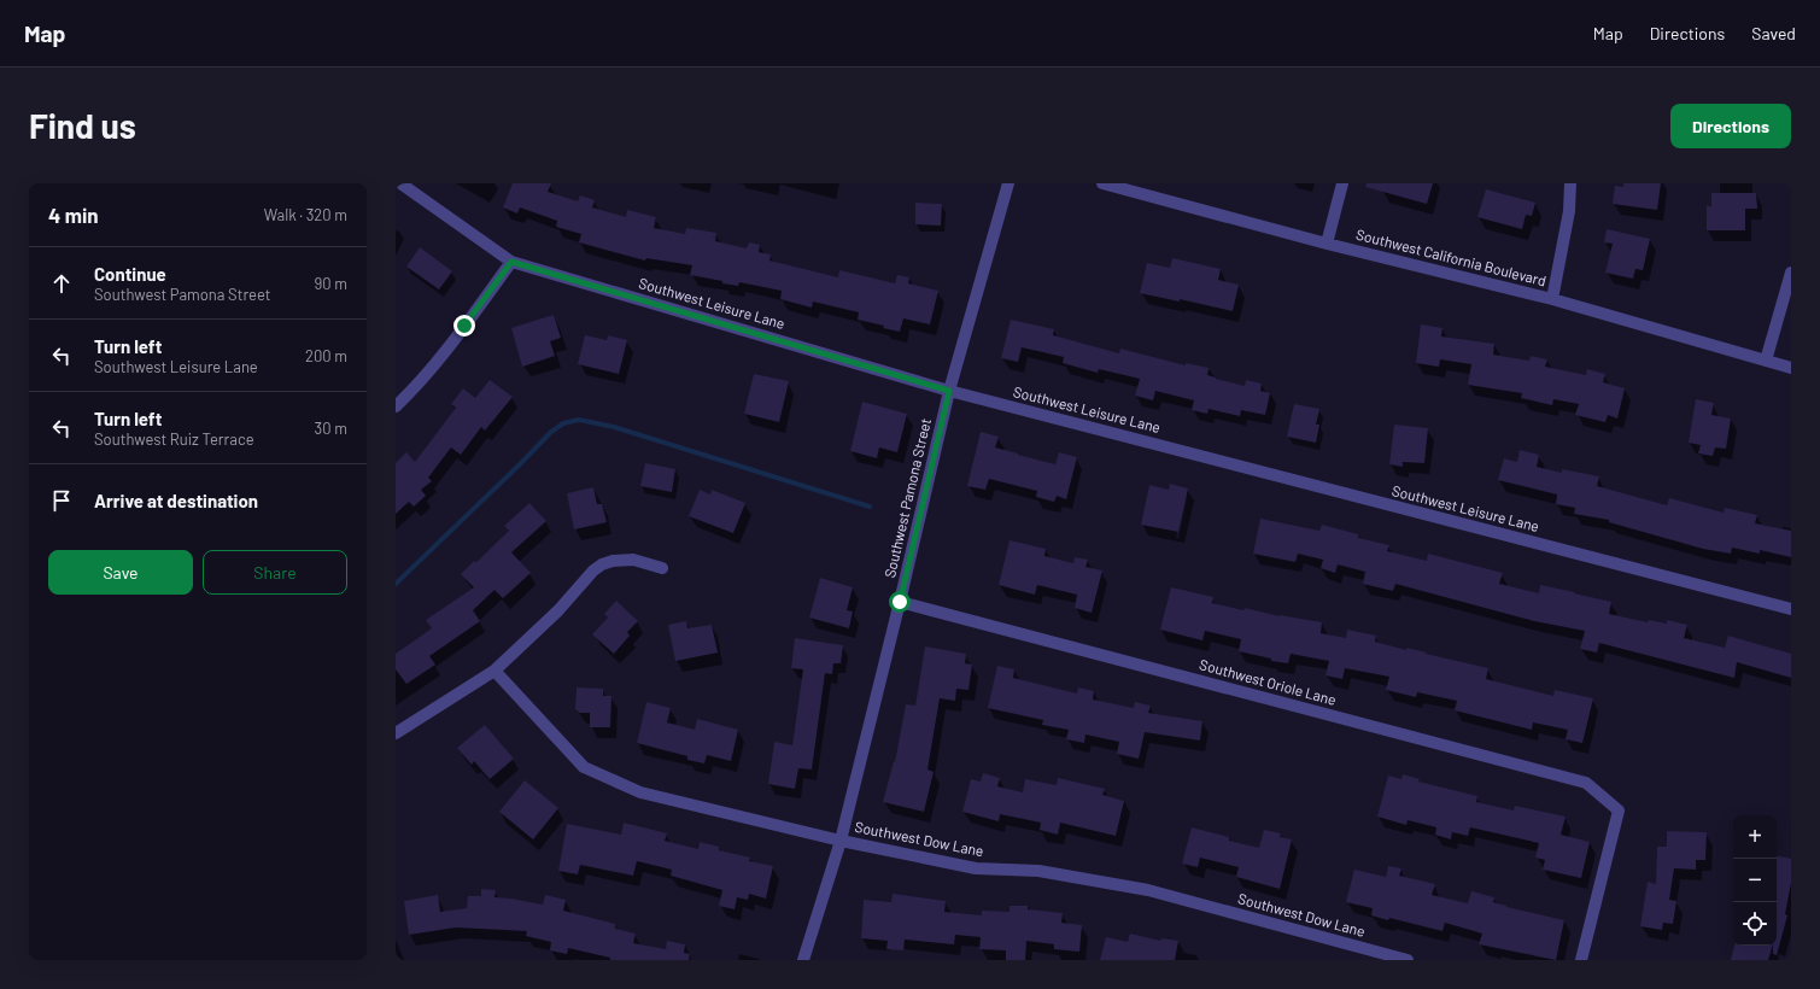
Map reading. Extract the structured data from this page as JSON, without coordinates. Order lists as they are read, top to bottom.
{
  "streets": {
    "street": [
      "Southwest California Boulevard",
      "Southwest Leisure Lane",
      "Southwest Pamona Street",
      "Southwest Oriole Lane",
      "Southwest Dow Lane"
    ]
  },
  "crossings": [
    ["Southwest Leisure Lane", "Southwest Pamona Street"],
    ["Southwest Pamona Street", "Southwest Oriole Lane"],
    ["Southwest Pamona Street", "Southwest Dow Lane"]
  ],
  "page": {
    "header": "Map",
    "nav": ["Map", "Directions", "Saved"],
    "buttons": [
      "Directions",
      ["Save", "Share"]
    ],
    "title": "Find us",
    "heading": ["4 min", "Walk · 320 m"],
    "list": [
      ["Continue", "Southwest Pamona Street", "90 m"],
      ["Turn left", "Southwest Leisure Lane", "200 m"],
      ["Turn left", "Southwest Ruiz Terrace", "30 m"],
      "Arrive at destination"
    ],
    "map_buttons": ["+", "−"]
  }
}
